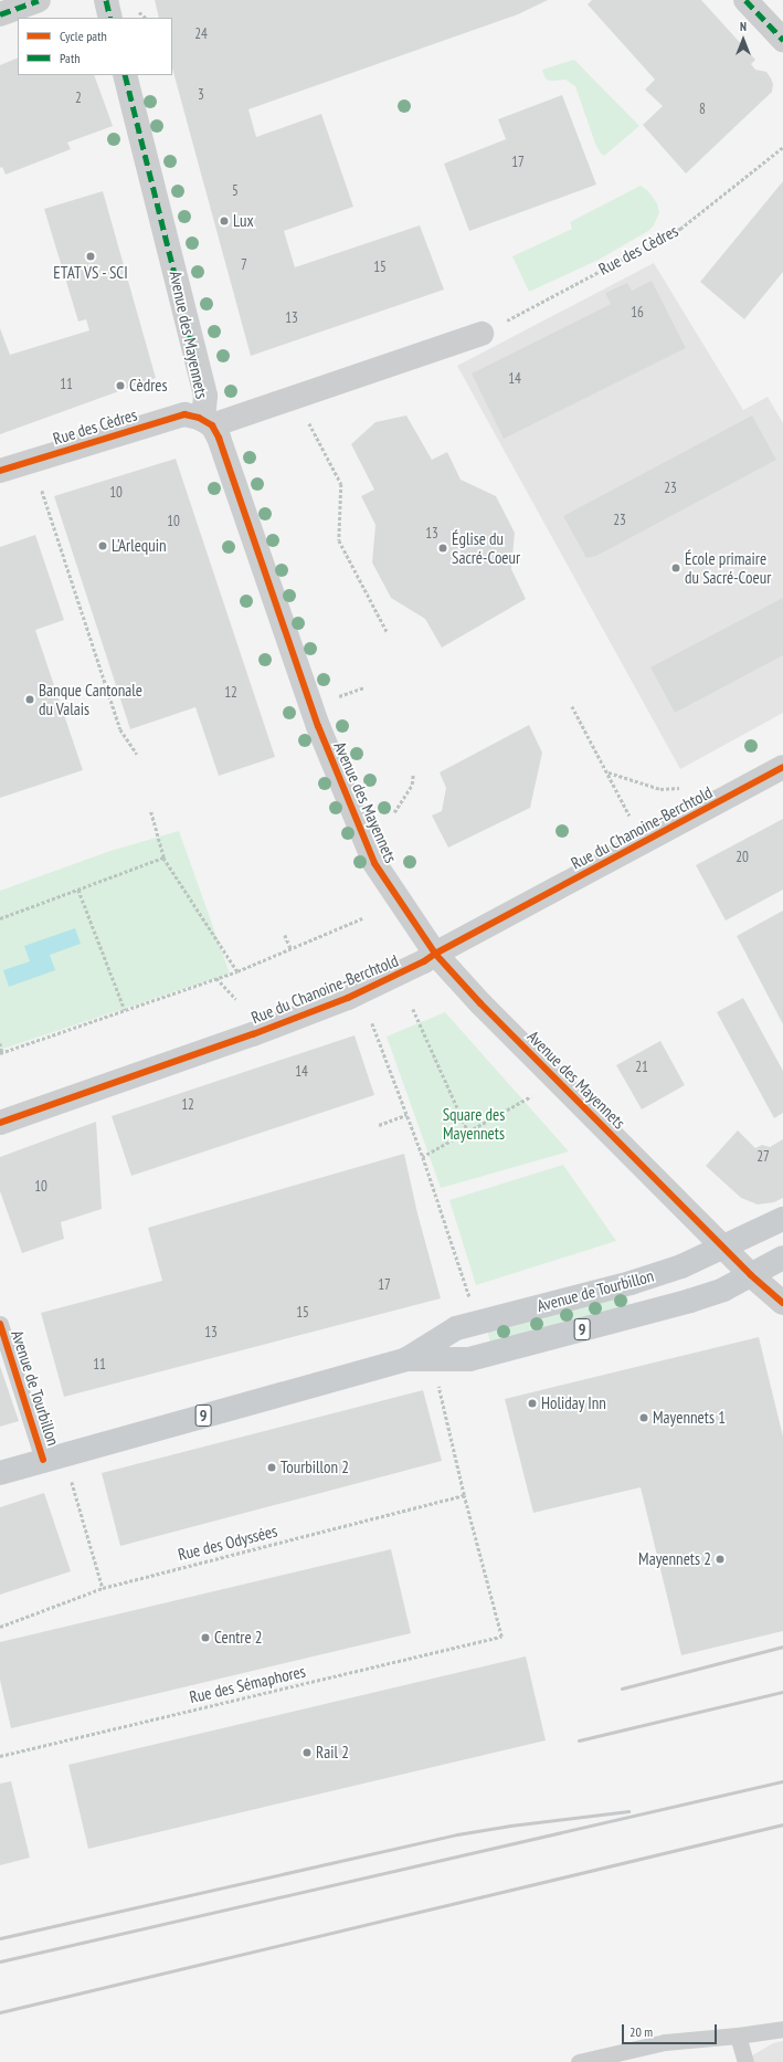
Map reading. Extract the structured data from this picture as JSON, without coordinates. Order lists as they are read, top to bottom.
{
  "streets": {
    "main road": ["Avenue de Tourbillon", "9"],
    "street": ["Rue des Cèdres", "Avenue des Mayennets", "Rue du Chanoine-Berchtold"],
    "path": ["Rue des Odyssées", "Rue des Sémaphores"]
  },
  "crossings": [
    ["Rue des Cèdres", "Avenue des Mayennets"],
    ["Avenue des Mayennets", "Rue du Chanoine-Berchtold"],
    ["Avenue des Mayennets", "Avenue de Tourbillon"],
    ["Rue des Odyssées", "Rue des Sémaphores"]
  ],
  "parks": ["Square des Mayennets"],
  "places": [
    "Lux",
    "ETAT VS - SCI",
    "Cèdres",
    "L'Arlequin",
    "Église du Sacré-Coeur",
    "École primaire du Sacré-Coeur",
    "Banque Cantonale du Valais",
    "Holiday Inn",
    "Mayennets 1",
    "Tourbillon 2",
    "Mayennets 2",
    "Centre 2",
    "Rail 2"
  ],
  "house_numbers": [
    "24",
    "3",
    "2",
    "8",
    "17",
    "5",
    "7",
    "15",
    "16",
    "13",
    "14",
    "11",
    "23",
    "10",
    "23",
    "10",
    "13",
    "12",
    "20",
    "21",
    "14",
    "12",
    "27",
    "10",
    "17",
    "15",
    "13",
    "11"
  ],
  "legend": ["Cycle path", "Path"],
  "scale_bar": "20 m",
  "north": "top"
}
